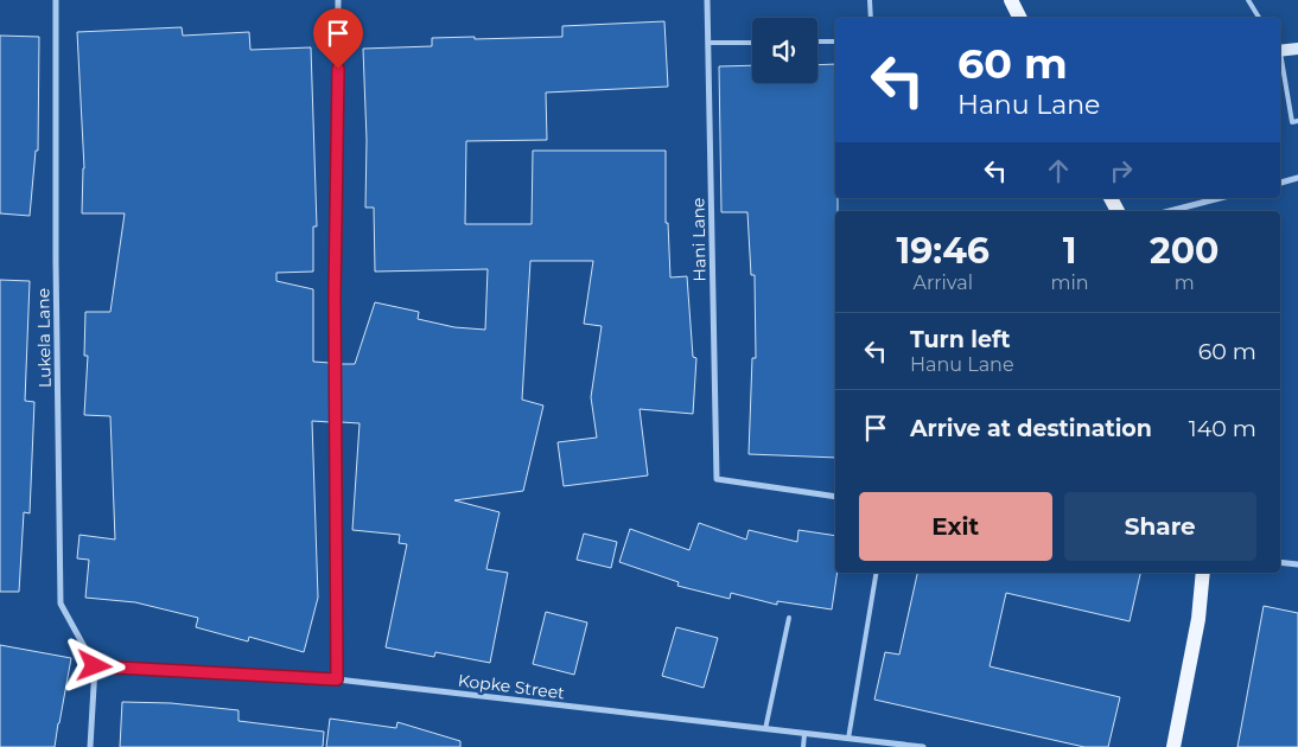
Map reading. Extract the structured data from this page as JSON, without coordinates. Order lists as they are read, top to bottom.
{
  "streets": {
    "street": ["Hani Lane", "Lukela Lane", "Kopke Street"]
  },
  "crossings": [
    ["Lukela Lane", "Kopke Street"]
  ],
  "page": {
    "turn": ["60 m", "Hanu Lane"],
    "eta": [
      "19:46",
      "Arrival",
      "1",
      "min",
      "200",
      "m"
    ],
    "list": [
      {
        "name": "Turn left",
        "note": "Hanu Lane",
        "value": "60 m"
      },
      {
        "name": "Arrive at destination",
        "value": "140 m"
      }
    ],
    "buttons": ["Exit", "Share"]
  }
}
